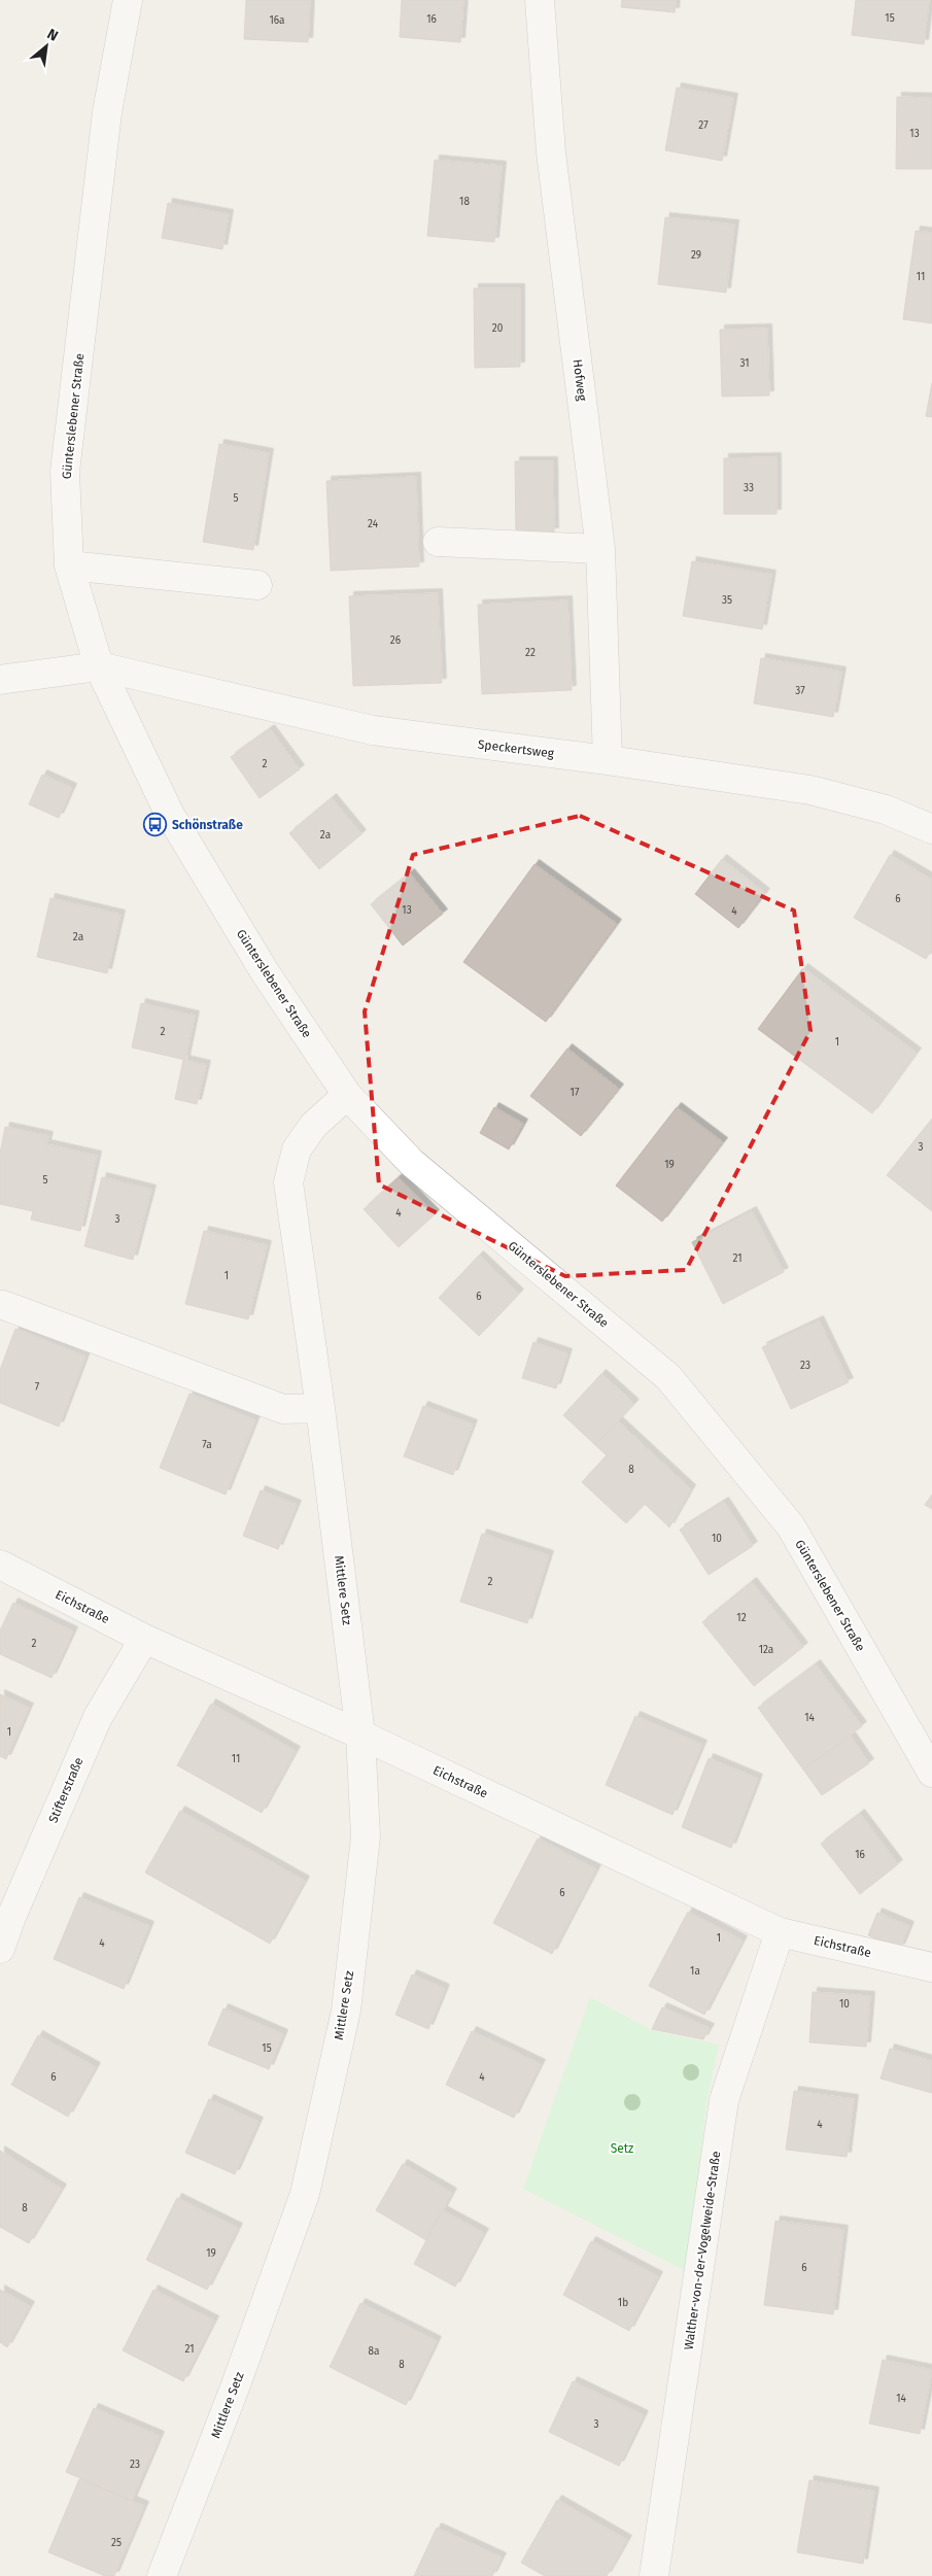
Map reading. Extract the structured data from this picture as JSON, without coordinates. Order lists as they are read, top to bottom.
{
  "streets": {
    "street": [
      "Hofweg",
      "Günterslebener Straße",
      "Speckertsweg",
      "Mittlere Setz",
      "Eichstraße",
      "Stifterstraße",
      "Walther-von-der-Vogelweide-Straße"
    ]
  },
  "crossings": [
    ["Hofweg", "Speckertsweg"],
    ["Günterslebener Straße", "Speckertsweg"],
    ["Günterslebener Straße", "Mittlere Setz"],
    ["Mittlere Setz", "Eichstraße"],
    ["Eichstraße", "Stifterstraße"],
    ["Eichstraße", "Walther-von-der-Vogelweide-Straße"]
  ],
  "parks": ["Setz"],
  "places": {
    "bus stop": ["Schönstraße"]
  },
  "house_numbers": [
    "15",
    "16",
    "16a",
    "27",
    "13",
    "18",
    "29",
    "11",
    "20",
    "31",
    "33",
    "5",
    "24",
    "35",
    "26",
    "22",
    "37",
    "2",
    "2a",
    "6",
    "13",
    "4",
    "2a",
    "2",
    "1",
    "17",
    "3",
    "19",
    "5",
    "4",
    "3",
    "21",
    "1",
    "6",
    "23",
    "7",
    "7a",
    "8",
    "10",
    "2",
    "12",
    "2",
    "12a",
    "14",
    "1",
    "11",
    "16",
    "6",
    "1",
    "4",
    "1a",
    "10",
    "15",
    "6",
    "4",
    "4",
    "8",
    "19",
    "6",
    "1b",
    "21",
    "8a",
    "8",
    "14",
    "3",
    "23",
    "25"
  ],
  "north": "top right"
}
